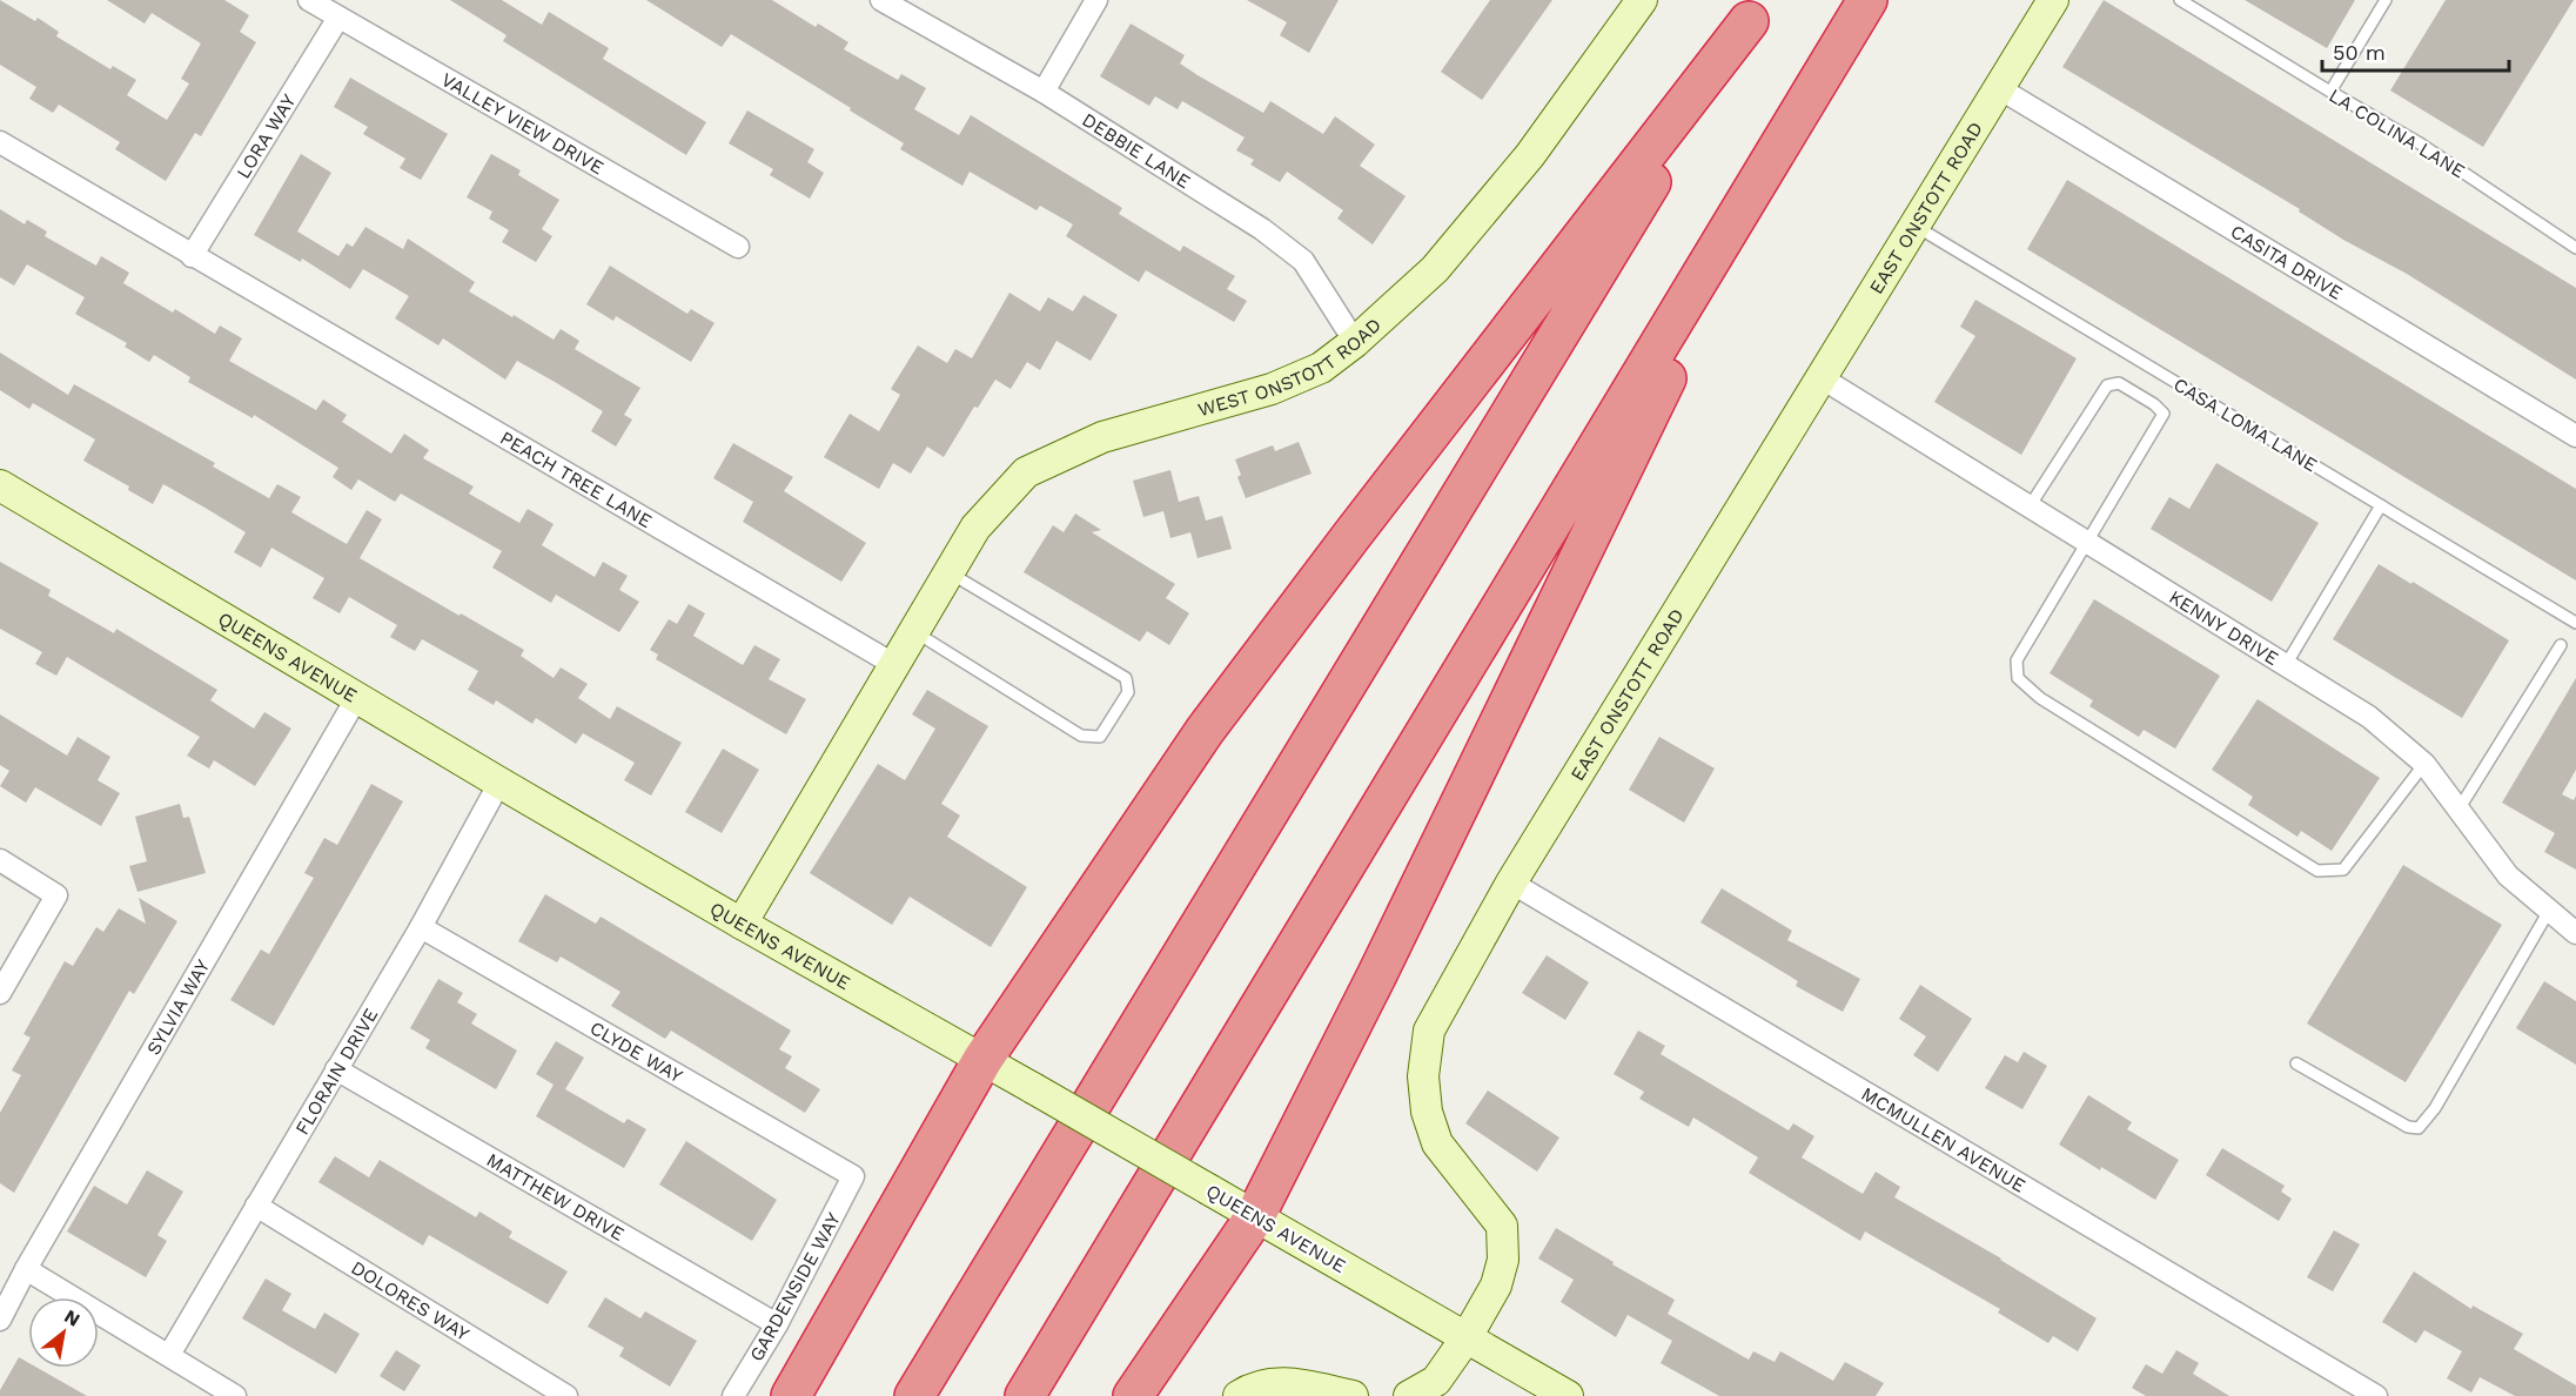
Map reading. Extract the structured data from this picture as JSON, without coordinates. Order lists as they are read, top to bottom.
{
  "streets": {
    "street": [
      "VALLEY VIEW DRIVE",
      "LORA WAY",
      "DEBBIE LANE",
      "EAST ONSTOTT ROAD",
      "CASITA DRIVE",
      "WEST ONSTOTT ROAD",
      "PEACH TREE LANE",
      "KENNY DRIVE",
      "QUEENS AVENUE",
      "SYLVIA WAY",
      "CLYDE WAY",
      "FLORAIN DRIVE",
      "MCMULLEN AVENUE",
      "MATTHEW DRIVE",
      "GARDENSIDE WAY",
      "DOLORES WAY"
    ],
    "lane": ["LA COLINA LANE", "CASA LOMA LANE"]
  },
  "crossings": [
    ["VALLEY VIEW DRIVE", "LORA WAY"],
    ["LORA WAY", "PEACH TREE LANE"],
    ["DEBBIE LANE", "WEST ONSTOTT ROAD"],
    ["EAST ONSTOTT ROAD", "CASITA DRIVE"],
    ["EAST ONSTOTT ROAD", "CASA LOMA LANE"],
    ["EAST ONSTOTT ROAD", "KENNY DRIVE"],
    ["EAST ONSTOTT ROAD", "QUEENS AVENUE"],
    ["EAST ONSTOTT ROAD", "MCMULLEN AVENUE"],
    ["WEST ONSTOTT ROAD", "PEACH TREE LANE"],
    ["QUEENS AVENUE", "SYLVIA WAY"],
    ["QUEENS AVENUE", "FLORAIN DRIVE"],
    ["CLYDE WAY", "FLORAIN DRIVE"],
    ["CLYDE WAY", "GARDENSIDE WAY"],
    ["FLORAIN DRIVE", "MATTHEW DRIVE"],
    ["FLORAIN DRIVE", "DOLORES WAY"],
    ["MATTHEW DRIVE", "GARDENSIDE WAY"]
  ],
  "scale_bar": "50 m",
  "north": "top right"
}
